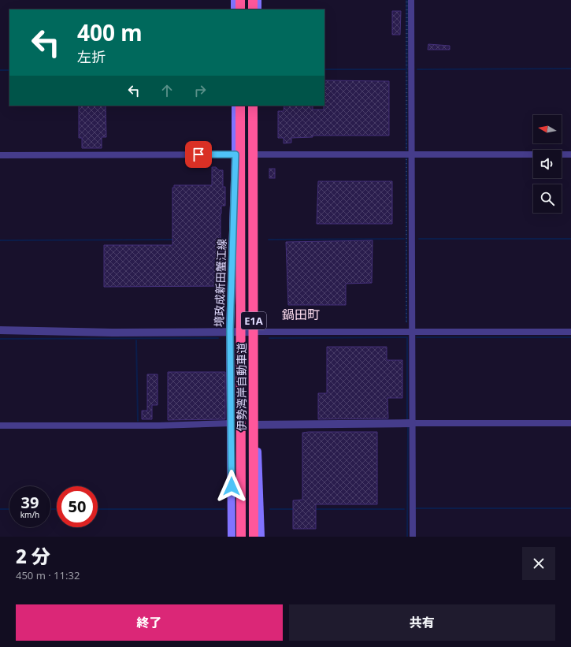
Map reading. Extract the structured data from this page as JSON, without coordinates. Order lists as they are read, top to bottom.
{
  "streets": {
    "highway": ["E1A", "伊勢湾岸自動車道"],
    "main road": ["境政成新田蟹江線"]
  },
  "districts": ["鍋田町"],
  "north": "left",
  "page": {
    "turn": ["400 m", "左折"],
    "speed": "39 km/h",
    "limit": "50",
    "heading": ["2 分", "450 m · 11:32"],
    "buttons": ["終了", "共有"]
  }
}
